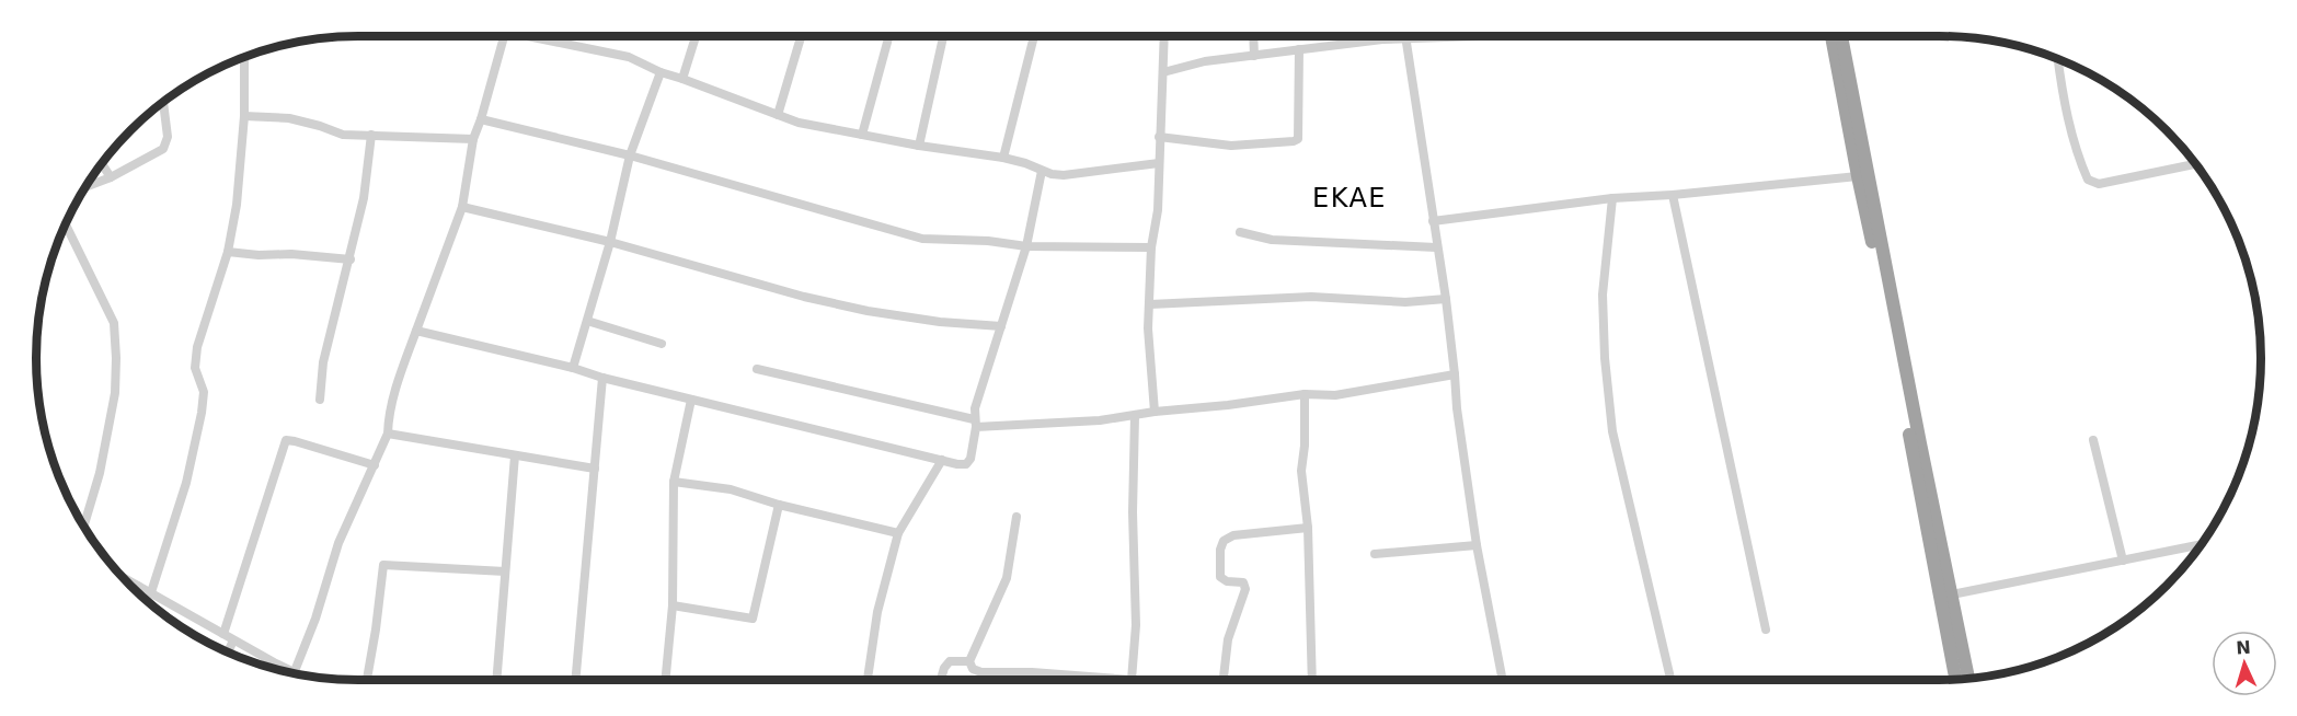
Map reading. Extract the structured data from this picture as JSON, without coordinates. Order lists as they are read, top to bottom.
{
  "districts": ["EKAE"],
  "north": "top"
}
